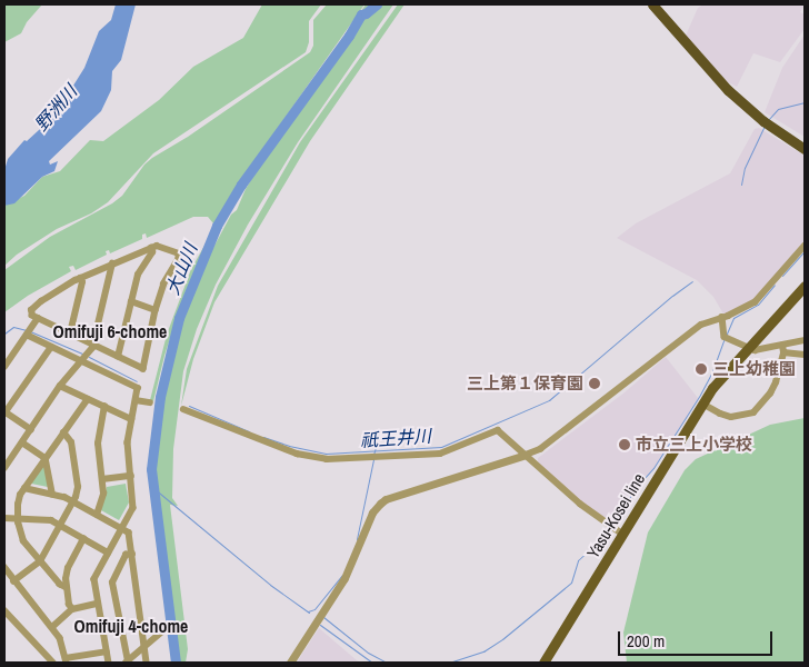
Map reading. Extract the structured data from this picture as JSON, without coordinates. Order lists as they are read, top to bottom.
{
  "streets": {
    "main road": ["Yasu-Kosei line"]
  },
  "districts": ["Omifuji 6-chome", "Omifuji 4-chome"],
  "water": ["野洲川", "大山川", "祇王井川"],
  "places": ["三上幼稚園", "三上第１保育園", "市立三上小学校"],
  "scale_bar": "200 m"
}
